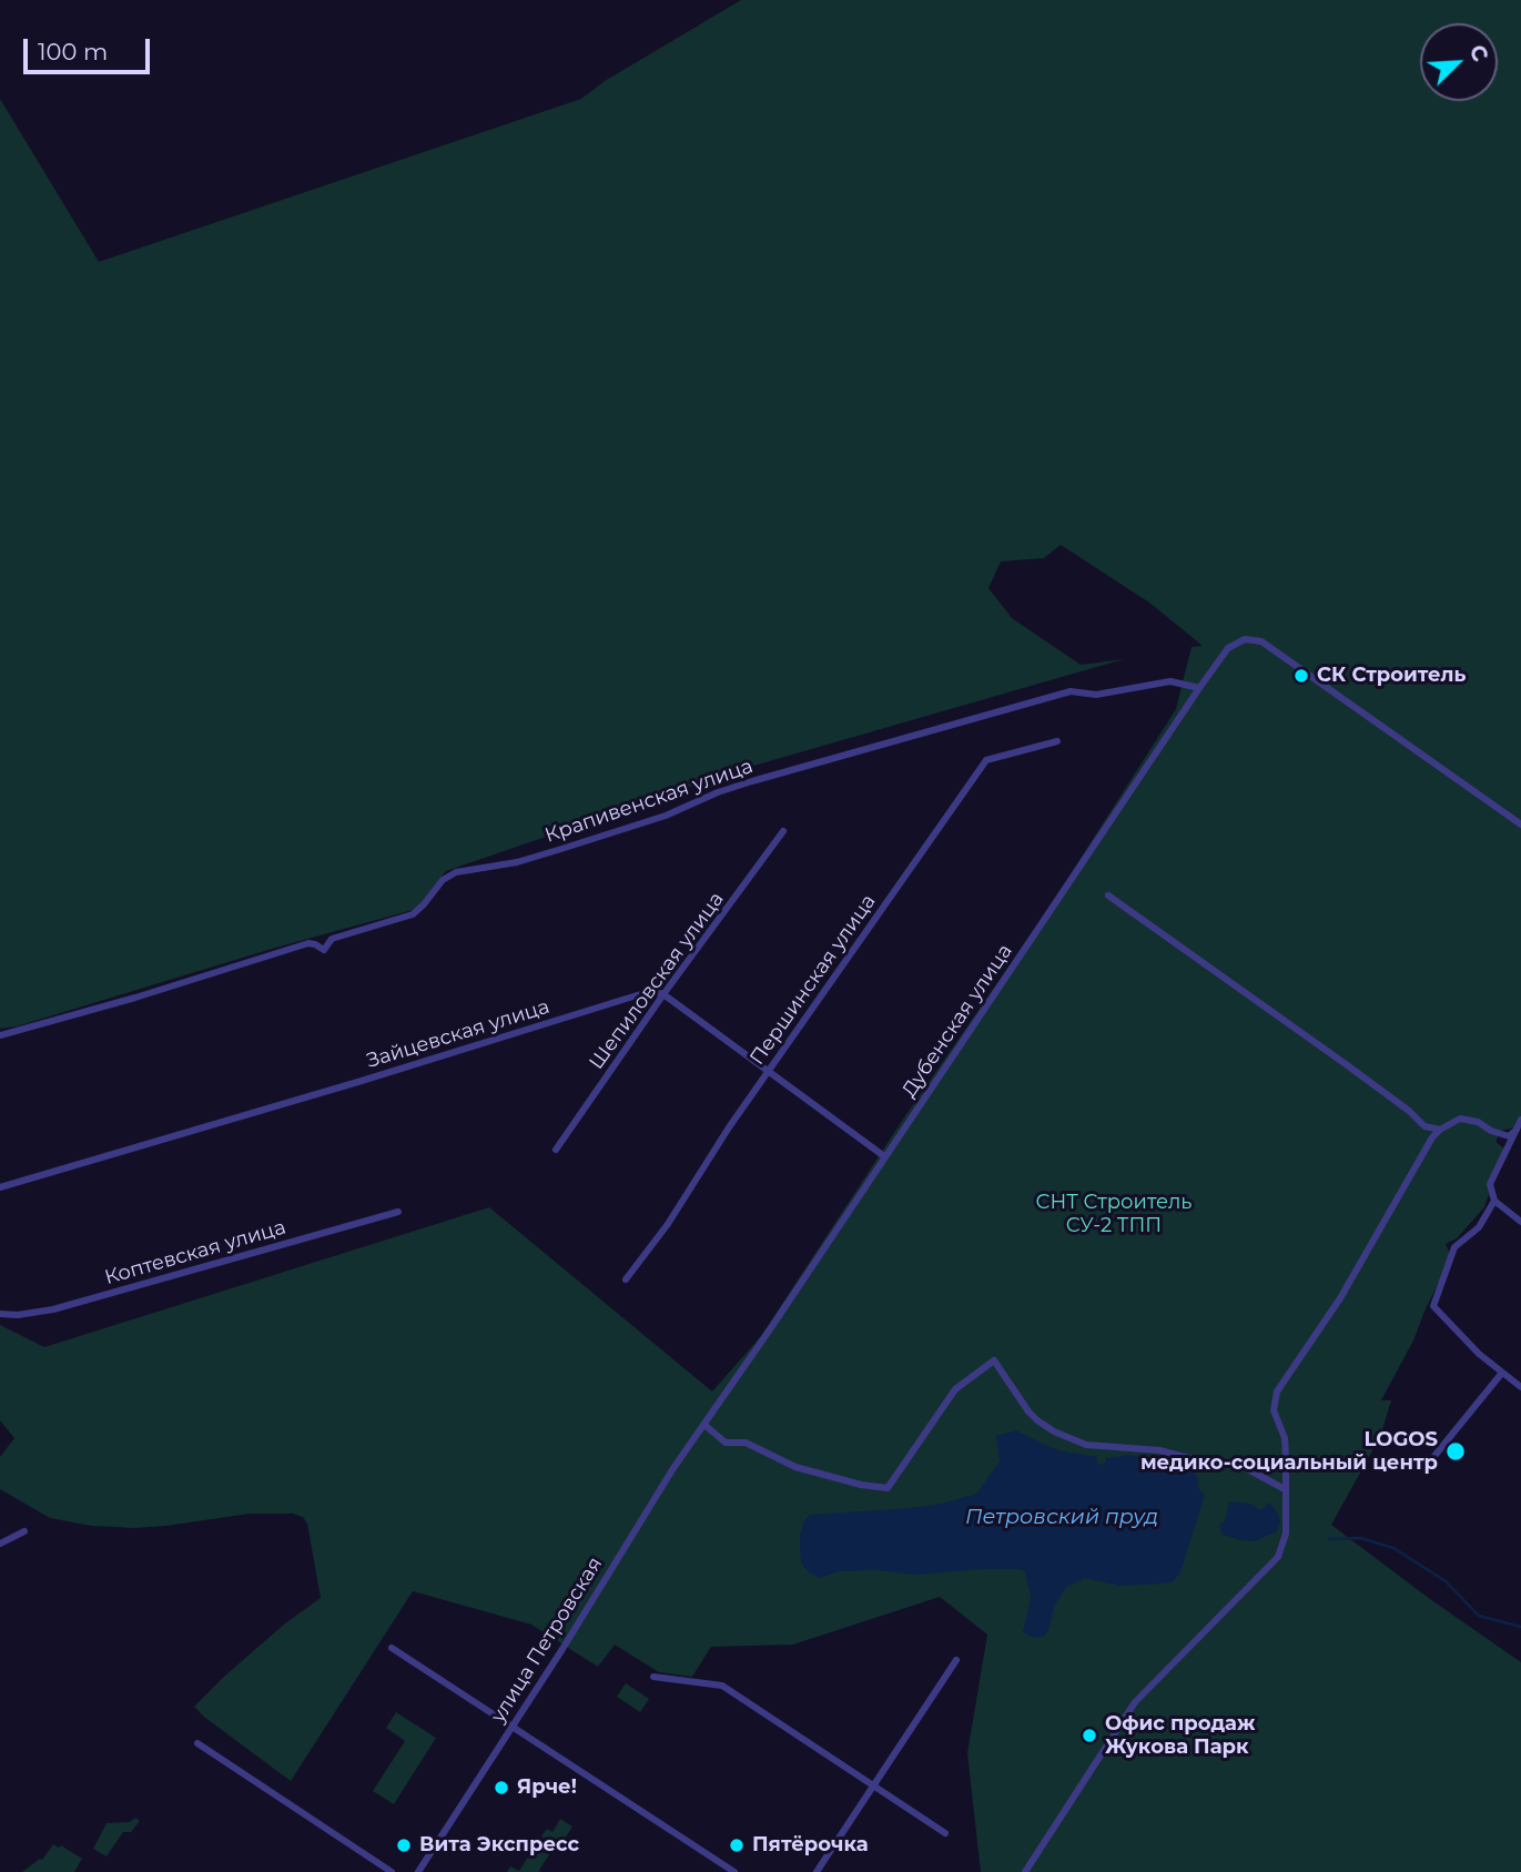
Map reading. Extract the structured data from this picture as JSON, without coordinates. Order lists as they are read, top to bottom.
{
  "streets": {
    "street": [
      "Крапивенская улица",
      "Першинская улица",
      "Шепиловская улица",
      "Дубенская улица",
      "Зайцевская улица",
      "Коптевская улица",
      "улица Петровская"
    ]
  },
  "crossings": [
    ["Крапивенская улица", "Дубенская улица"],
    ["Шепиловская улица", "Зайцевская улица"],
    ["Дубенская улица", "улица Петровская"]
  ],
  "water": ["Петровский пруд"],
  "parks": ["СНТ Строитель СУ-2 ТПП"],
  "places": [
    "СК Строитель",
    "LOGOS медико-социальный центр",
    "Офис продаж Жукова Парк",
    "Ярче!",
    "Вита Экспресс",
    "Пятёрочка"
  ],
  "scale_bar": "100 m",
  "north": "top right"
}
